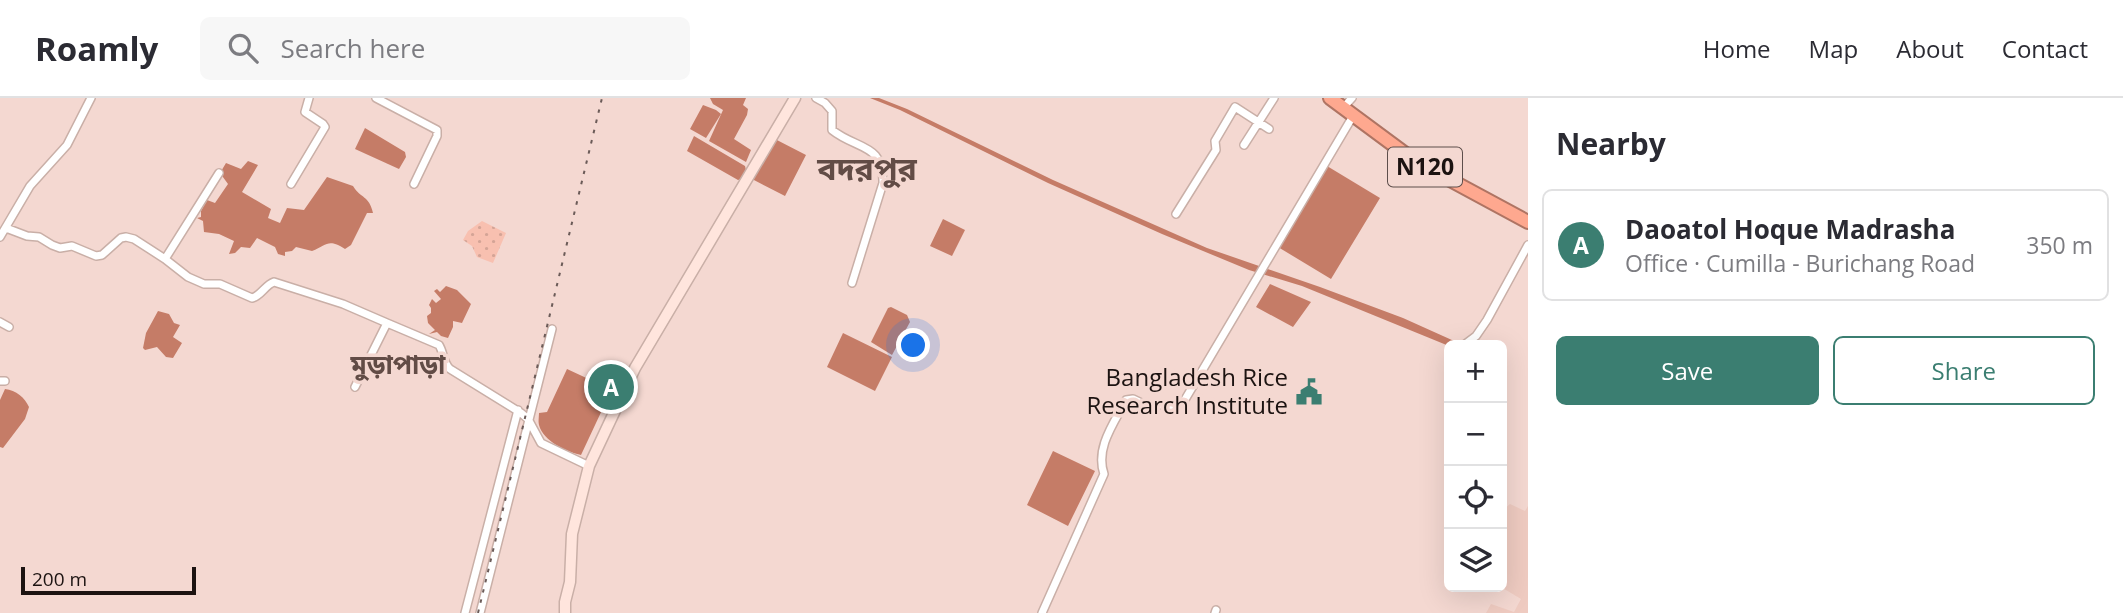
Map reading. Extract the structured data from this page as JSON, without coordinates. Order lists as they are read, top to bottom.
{
  "streets": {
    "highway": ["N120"]
  },
  "districts": ["বদরপুর", "মুড়াপাড়া"],
  "places": {
    "public building": ["Bangladesh Rice Research Institute"]
  },
  "scale_bar": "200 m",
  "page": {
    "header": "Roamly",
    "search": "Search here",
    "nav": [
      "Home",
      "Map",
      "About",
      "Contact"
    ],
    "heading": "Nearby",
    "list": [
      {
        "mark": "A",
        "name": "Daoatol Hoque Madrasha",
        "note": "Office · Cumilla - Burichang Road",
        "value": "350 m"
      }
    ],
    "buttons": ["Save", "Share"],
    "map_buttons": ["+", "−"],
    "pins": "A",
    "scale": "200 m"
  }
}
